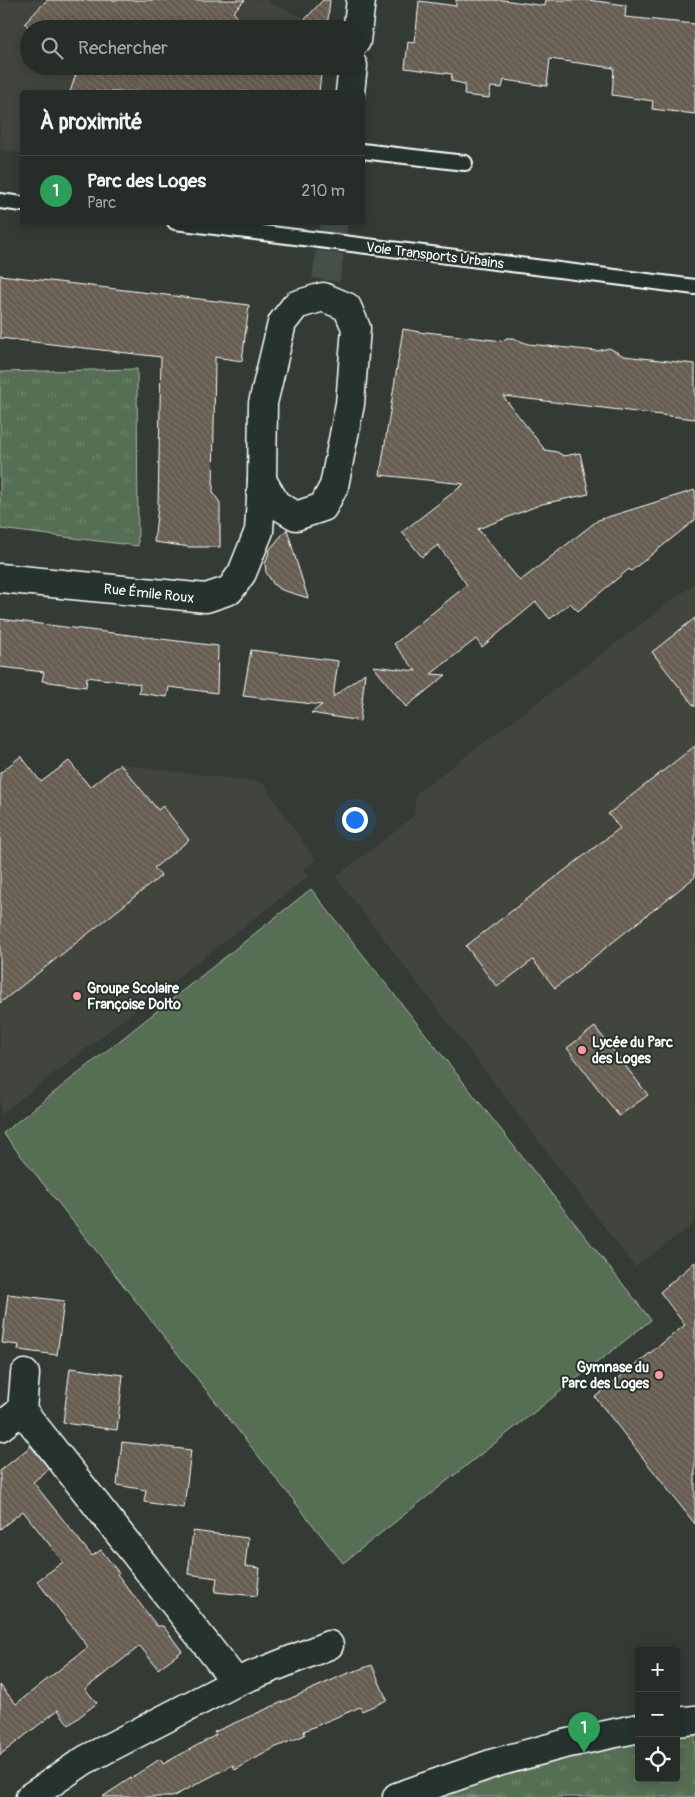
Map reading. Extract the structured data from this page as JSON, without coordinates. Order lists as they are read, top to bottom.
{
  "streets": {
    "street": ["Rue Émile Roux"],
    "lane": ["Voie Transports Urbains"]
  },
  "places": ["Groupe Scolaire Françoise Dolto", "Lycée du Parc des Loges", "Gymnase du Parc des Loges"],
  "page": {
    "search": "Rechercher",
    "heading": "À proximité",
    "list": [
      {
        "mark": "1",
        "name": "Parc des Loges",
        "note": "Parc",
        "value": "210 m"
      }
    ],
    "map_buttons": ["+", "−"],
    "pins": "1"
  }
}
